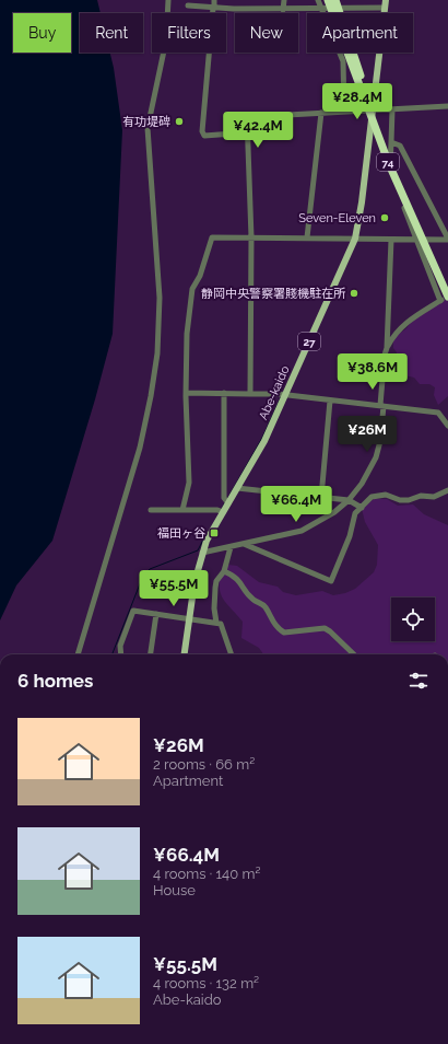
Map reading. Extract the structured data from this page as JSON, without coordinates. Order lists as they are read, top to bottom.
{
  "streets": {
    "highway": ["74"],
    "main road": ["27", "Abe-kaido"]
  },
  "places": {
    "other": ["有功堤碑", "Seven-Eleven", "静岡中央警察署賤機駐在所"],
    "transit": ["福田ヶ谷"]
  },
  "page": {
    "chip": [
      "Buy",
      "Rent",
      "Filters",
      "New",
      "Apartment"
    ],
    "price": [
      "¥28.4M",
      "¥42.4M",
      "¥38.6M",
      "¥26M",
      "¥66.4M",
      "¥55.5M"
    ],
    "heading": "6 homes",
    "list": [
      {
        "name": "¥26M",
        "note": "2 rooms · 66 m² · Apartment"
      },
      {
        "name": "¥66.4M",
        "note": "4 rooms · 140 m² · House"
      },
      {
        "name": "¥55.5M",
        "note": "4 rooms · 132 m² · Abe-kaido"
      }
    ]
  }
}
